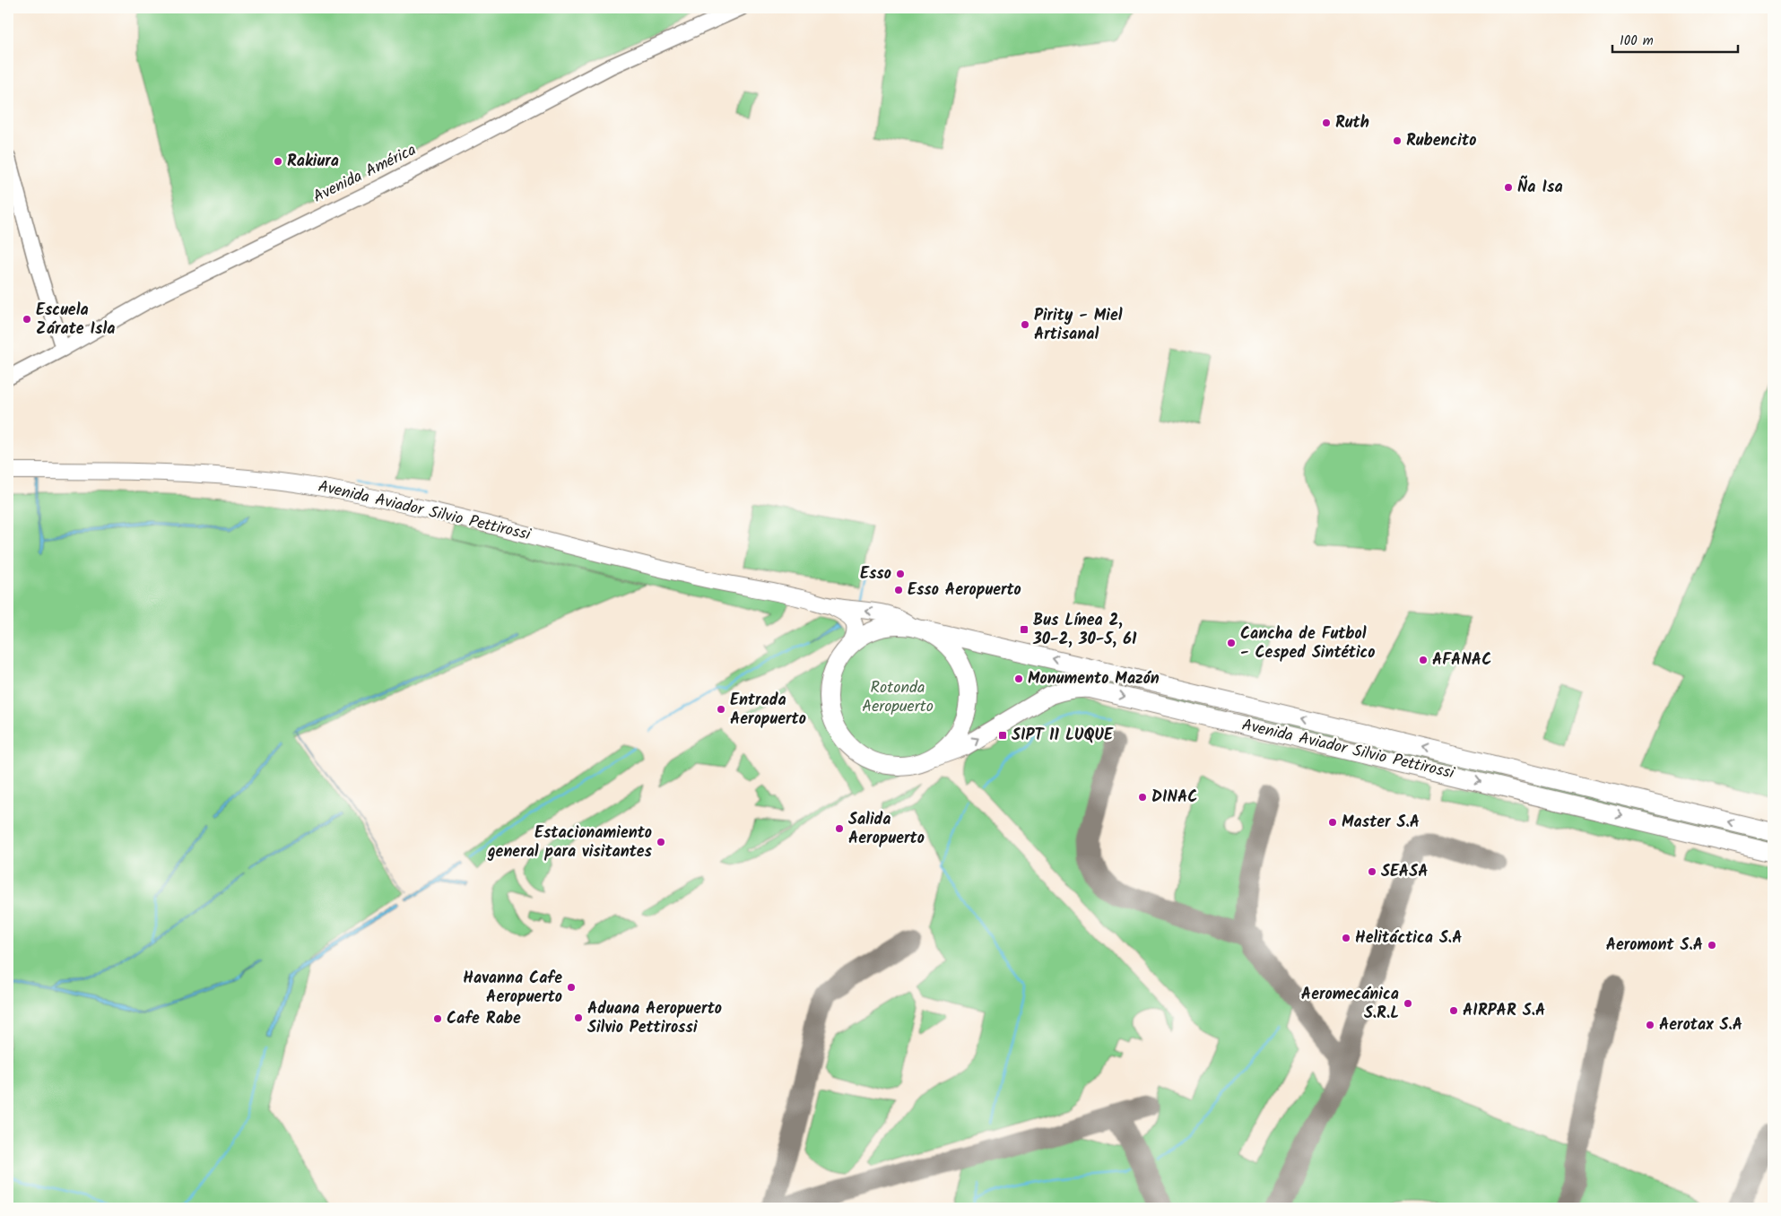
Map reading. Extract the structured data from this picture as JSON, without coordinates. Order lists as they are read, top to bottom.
{
  "streets": {
    "highway": ["Avenida Aviador Silvio Pettirossi"],
    "main road": ["Avenida América"]
  },
  "parks": ["Rotonda Aeropuerto"],
  "places": {
    "other": [
      "Ruth",
      "Rubencito",
      "Rakiura",
      "Ña Isa",
      "Escuela Zárate Isla",
      "Pirity - Miel Artisanal",
      "Esso",
      "Esso Aeropuerto",
      "Cancha de Futbol - Cesped Sintético",
      "AFANAC",
      "Monumento Mazón",
      "Entrada Aeropuerto",
      "DINAC",
      "Master S.A",
      "Salida Aeropuerto",
      "Estacionamiento general para visitantes",
      "SEASA",
      "Helitáctica S.A",
      "Aeromont S.A",
      "Havanna Cafe Aeropuerto",
      "Aeromecánica S.R.L",
      "AIRPAR S.A",
      "Aduana Aeropuerto Silvio Pettirossi",
      "Cafe Rabe",
      "Aerotax S.A"
    ],
    "transit": ["Bus Línea 2, 30-2, 30-5, 61", "SIPT 11 LUQUE"]
  },
  "scale_bar": "100 m"
}
